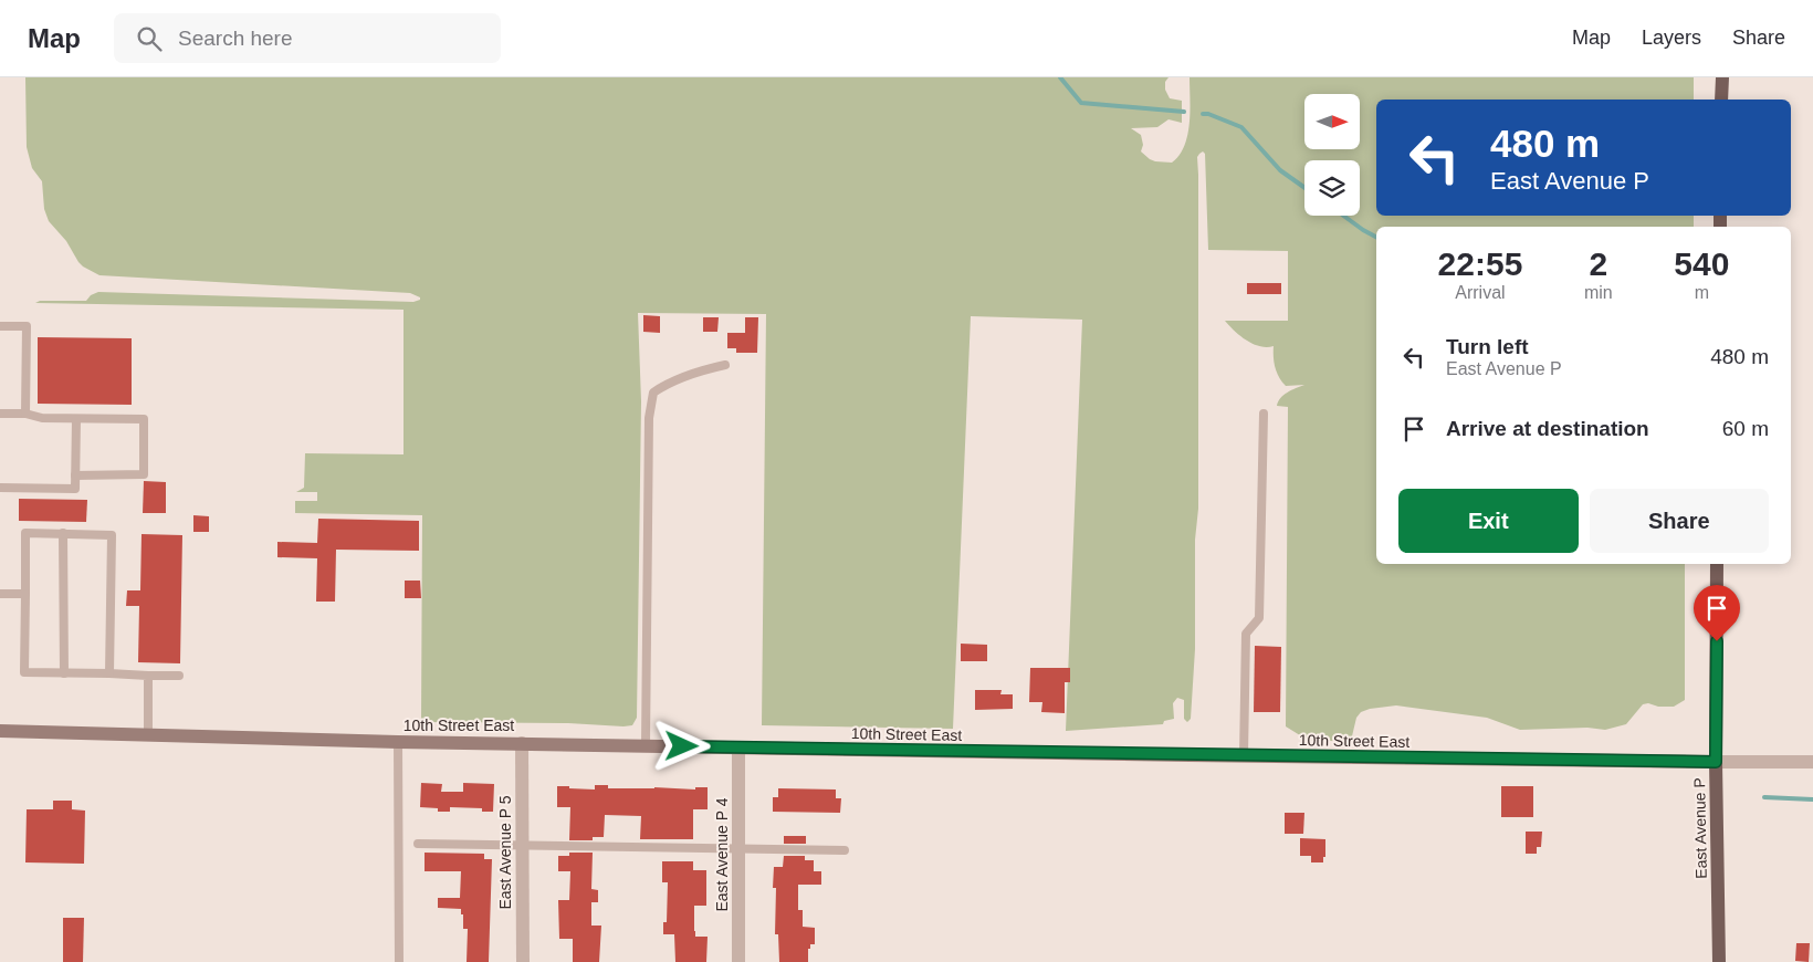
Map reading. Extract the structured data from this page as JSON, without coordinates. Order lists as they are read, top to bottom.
{
  "streets": {
    "main road": ["10th Street East", "East Avenue P"],
    "street": ["East Avenue P 5", "East Avenue P 4"]
  },
  "crossings": [
    ["10th Street East", "East Avenue P"],
    ["10th Street East", "East Avenue P 5"],
    ["10th Street East", "East Avenue P 4"]
  ],
  "north": "right",
  "page": {
    "header": "Map",
    "search": "Search here",
    "nav": ["Map", "Layers", "Share"],
    "turn": ["480 m", "East Avenue P"],
    "eta": [
      "22:55",
      "Arrival",
      "2",
      "min",
      "540",
      "m"
    ],
    "list": [
      {
        "name": "Turn left",
        "note": "East Avenue P",
        "value": "480 m"
      },
      {
        "name": "Arrive at destination",
        "value": "60 m"
      }
    ],
    "buttons": ["Exit", "Share"]
  }
}
